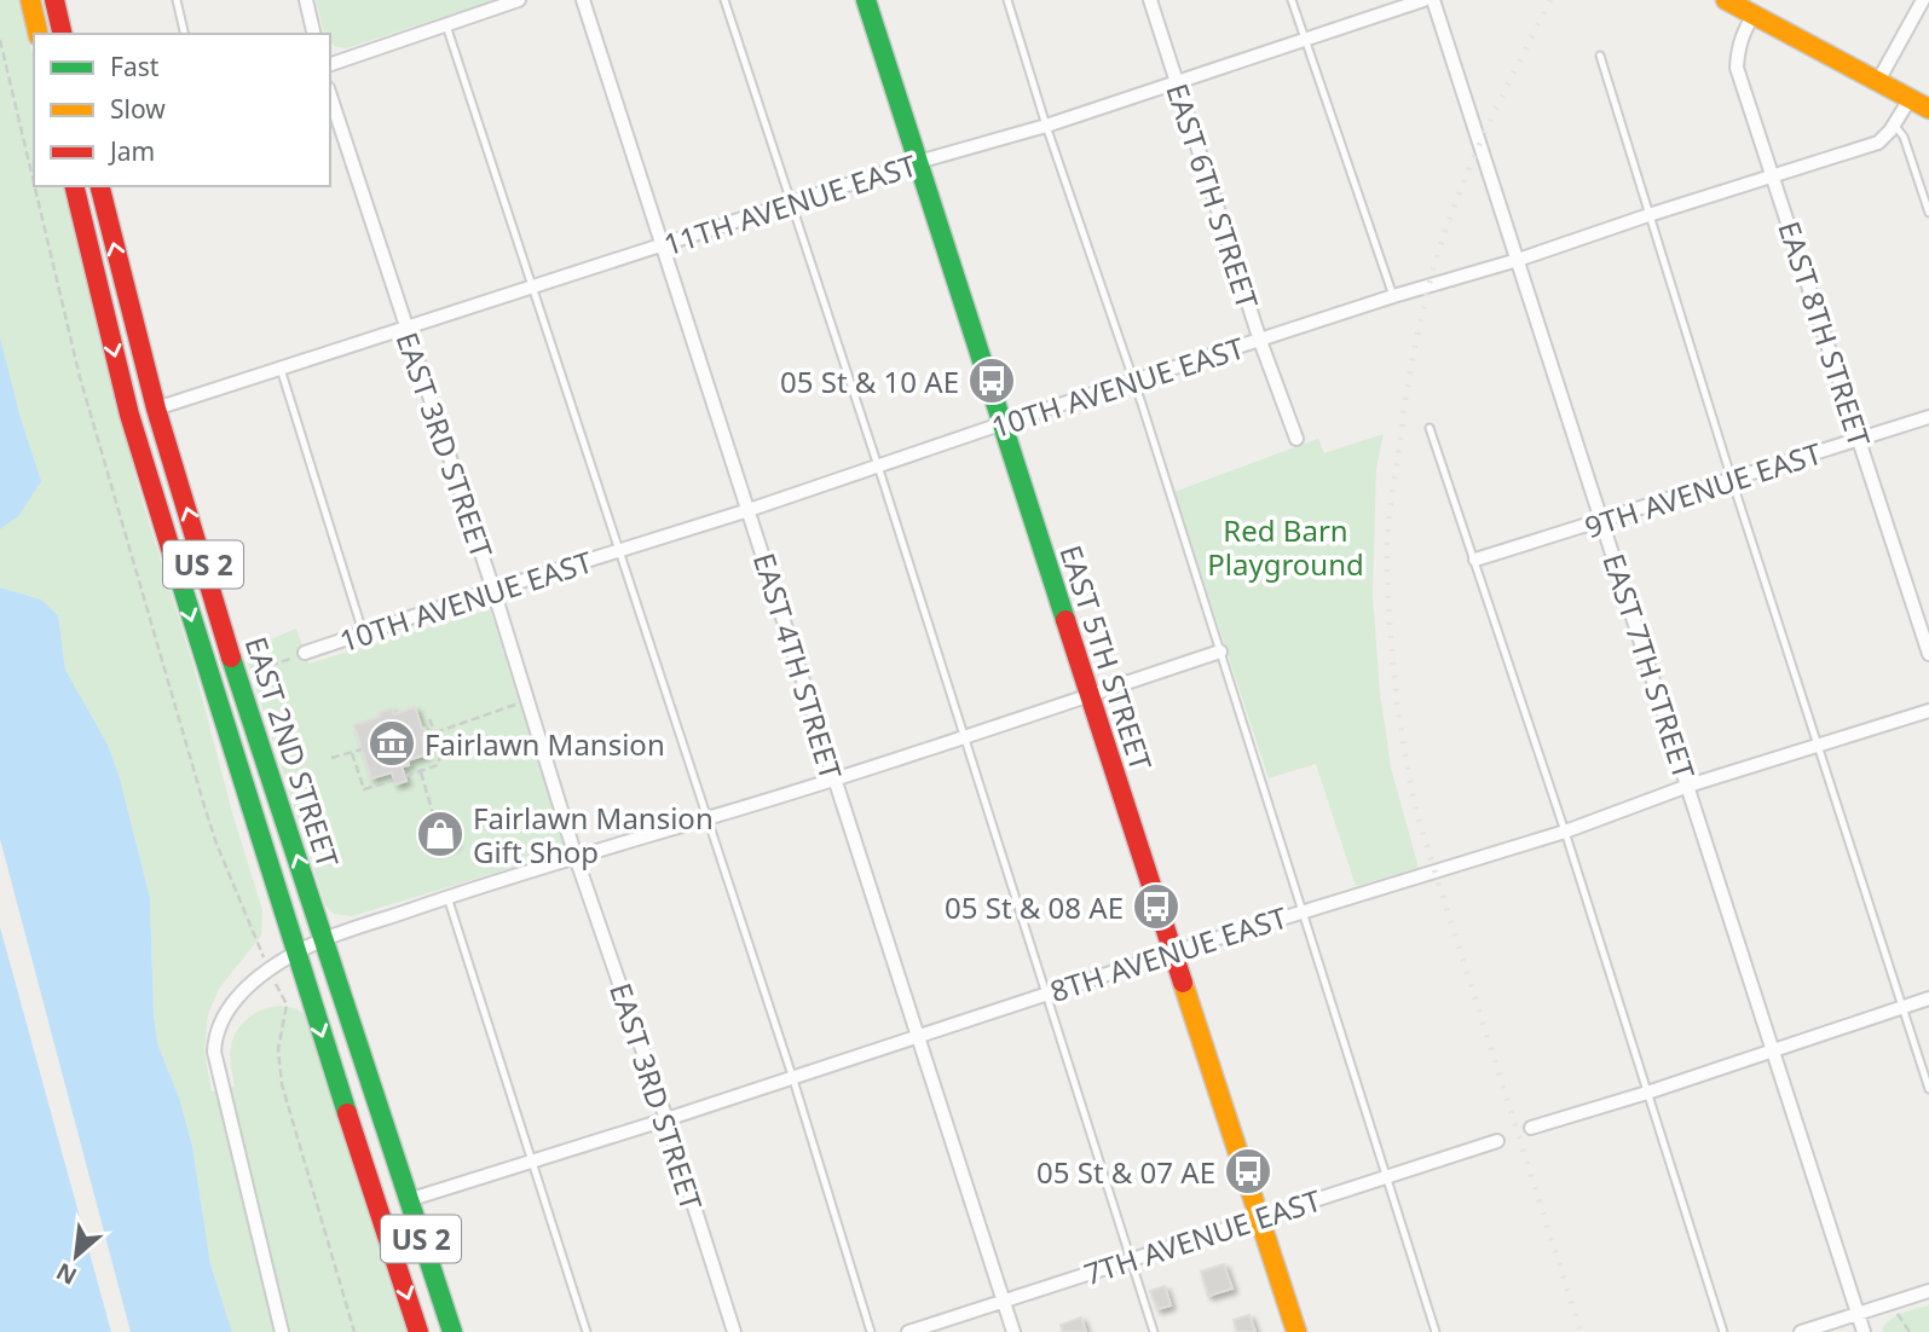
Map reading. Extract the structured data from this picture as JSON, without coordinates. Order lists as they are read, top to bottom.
{
  "streets": {
    "main road": ["US 2", "EAST 5TH STREET", "EAST 2ND STREET"],
    "street": [
      "EAST 6TH STREET",
      "11TH AVENUE EAST",
      "EAST 8TH STREET",
      "10TH AVENUE EAST",
      "EAST 3RD STREET",
      "9TH AVENUE EAST",
      "EAST 4TH STREET",
      "EAST 7TH STREET",
      "8TH AVENUE EAST",
      "7TH AVENUE EAST"
    ]
  },
  "crossings": [
    ["EAST 6TH STREET", "11TH AVENUE EAST"],
    ["EAST 6TH STREET", "10TH AVENUE EAST"],
    ["11TH AVENUE EAST", "EAST 3RD STREET"],
    ["11TH AVENUE EAST", "EAST 5TH STREET"],
    ["11TH AVENUE EAST", "EAST 4TH STREET"],
    ["11TH AVENUE EAST", "EAST 2ND STREET"],
    ["EAST 8TH STREET", "10TH AVENUE EAST"],
    ["EAST 8TH STREET", "9TH AVENUE EAST"],
    ["10TH AVENUE EAST", "EAST 3RD STREET"],
    ["10TH AVENUE EAST", "EAST 5TH STREET"],
    ["10TH AVENUE EAST", "EAST 4TH STREET"],
    ["10TH AVENUE EAST", "EAST 7TH STREET"],
    ["EAST 3RD STREET", "8TH AVENUE EAST"],
    ["9TH AVENUE EAST", "EAST 7TH STREET"],
    ["EAST 5TH STREET", "8TH AVENUE EAST"],
    ["EAST 5TH STREET", "7TH AVENUE EAST"],
    ["EAST 4TH STREET", "8TH AVENUE EAST"],
    ["EAST 4TH STREET", "7TH AVENUE EAST"],
    ["EAST 7TH STREET", "8TH AVENUE EAST"],
    ["EAST 2ND STREET", "8TH AVENUE EAST"]
  ],
  "parks": ["Red Barn Playground"],
  "places": {
    "bus stop": ["05 St & 10 AE", "05 St & 08 AE", "05 St & 07 AE"],
    "museum": ["Fairlawn Mansion"],
    "shop": ["Fairlawn Mansion Gift Shop"]
  },
  "legend": ["Fast", "Slow", "Jam"],
  "north": "bottom left"
}
